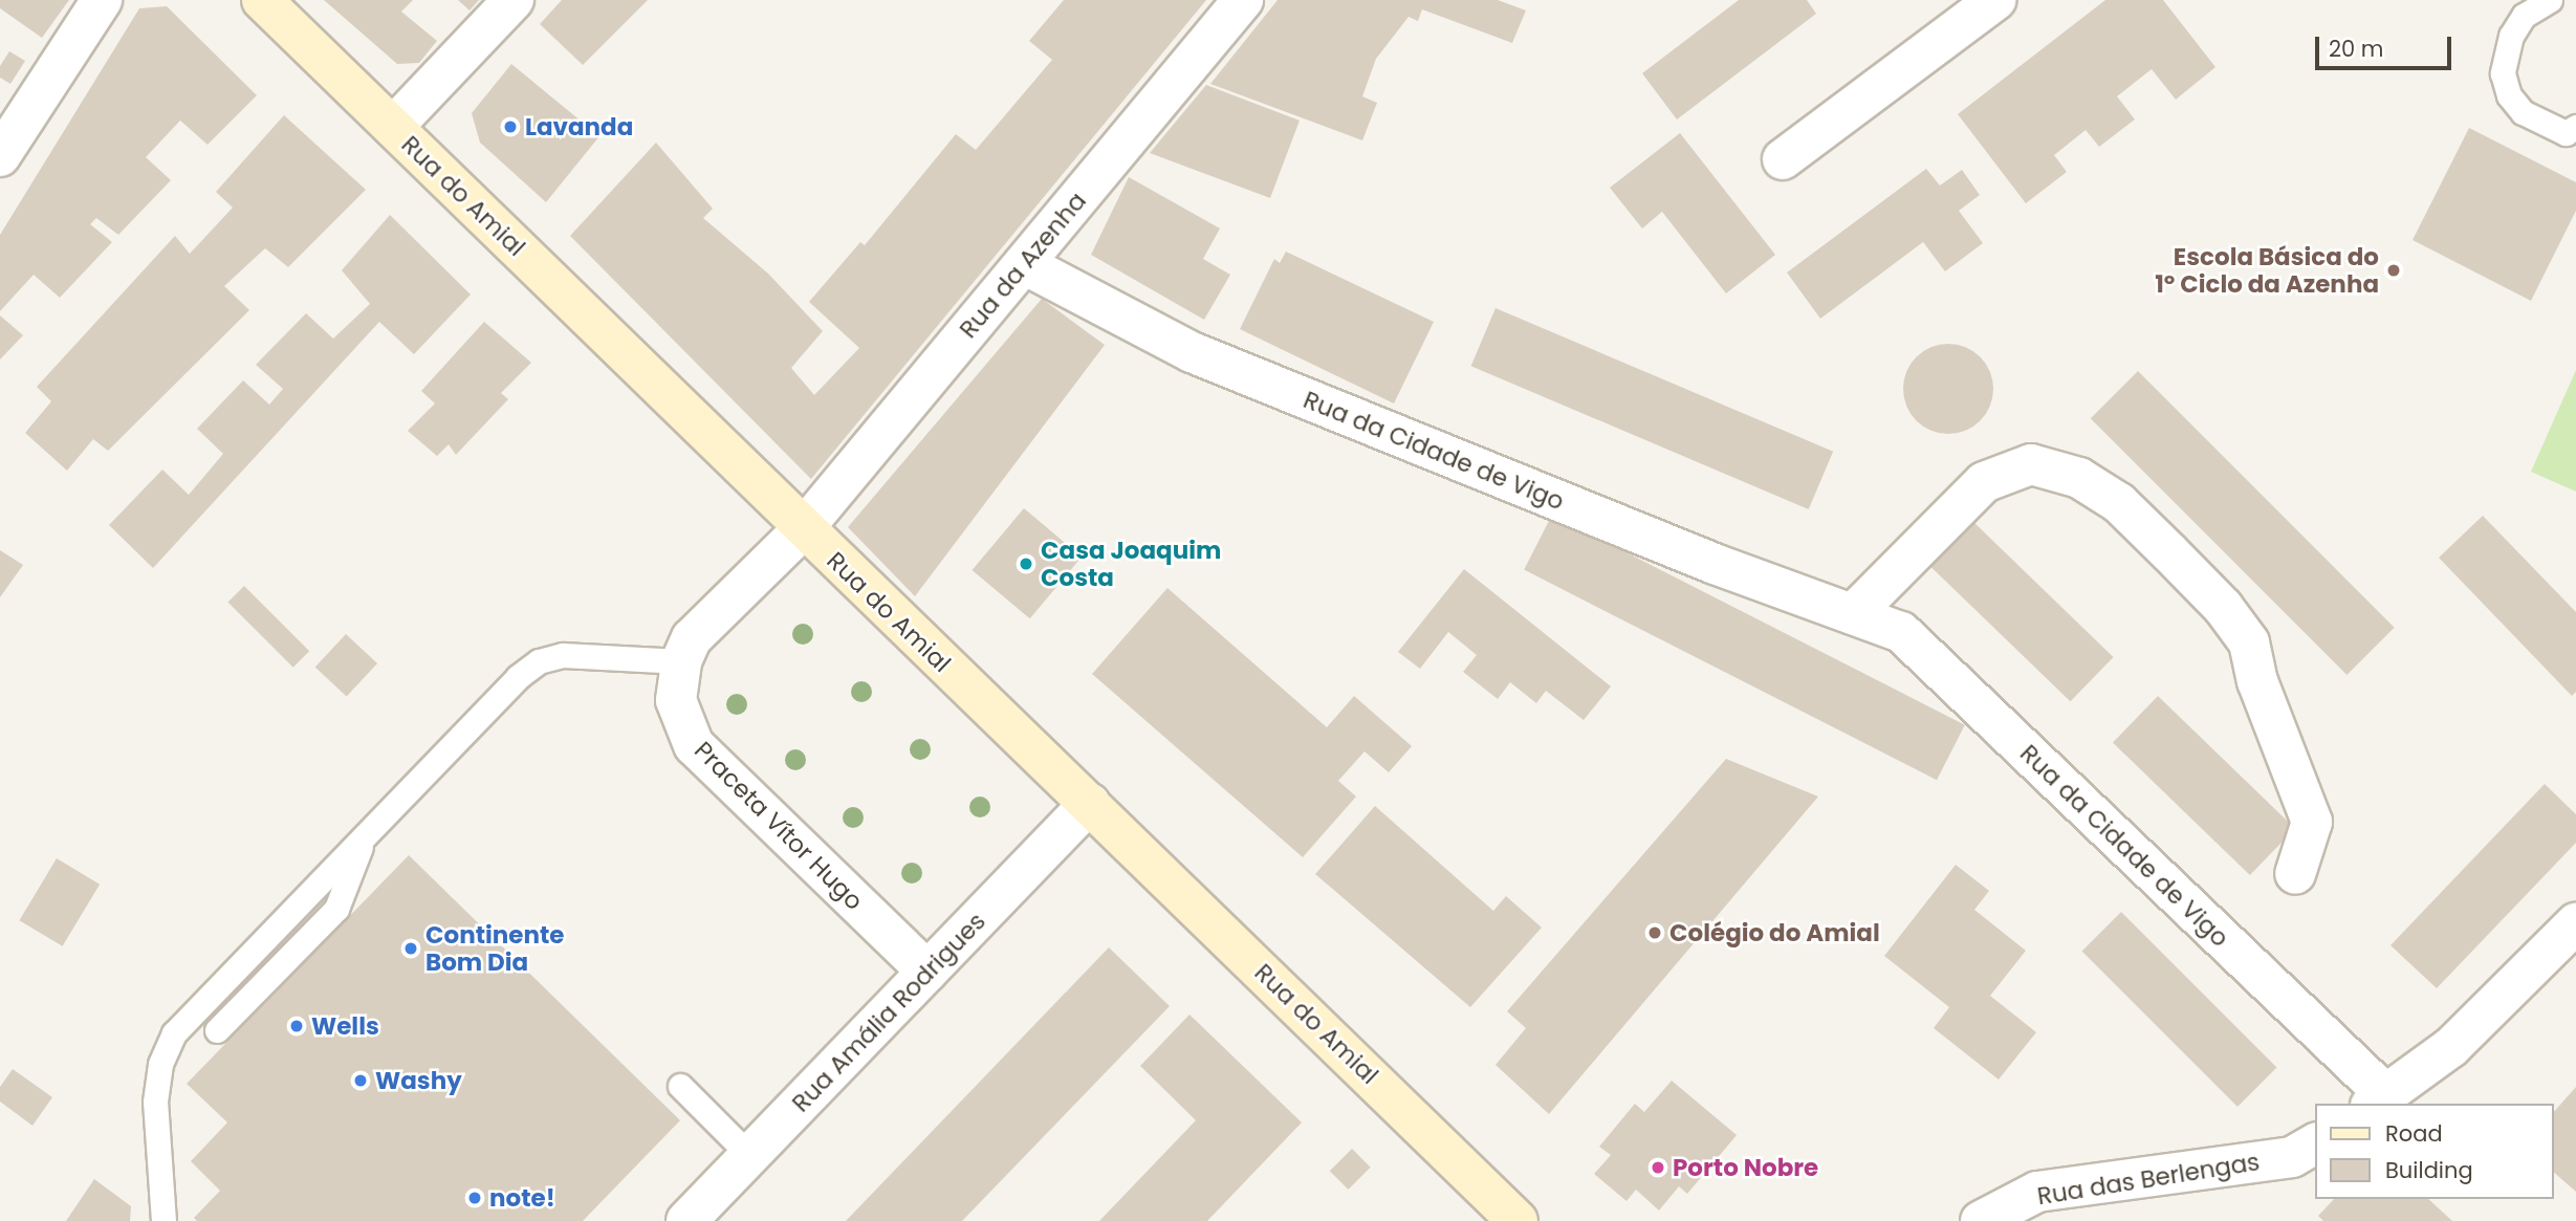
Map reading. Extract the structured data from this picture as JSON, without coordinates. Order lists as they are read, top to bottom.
{
  "streets": {
    "main road": ["Rua do Amial"],
    "street": [
      "Rua da Azenha",
      "Rua da Cidade de Vigo",
      "Praceta Vítor Hugo",
      "Rua Amália Rodrigues",
      "Rua das Berlengas"
    ]
  },
  "crossings": [
    ["Rua do Amial", "Rua da Azenha"],
    ["Rua do Amial", "Praceta Vítor Hugo"],
    ["Rua do Amial", "Rua Amália Rodrigues"],
    ["Rua da Azenha", "Rua da Cidade de Vigo"],
    ["Rua da Azenha", "Praceta Vítor Hugo"],
    ["Praceta Vítor Hugo", "Rua Amália Rodrigues"]
  ],
  "places": [
    "Lavanda",
    "Escola Básica do 1º Ciclo da Azenha",
    "Casa Joaquim Costa",
    "Colégio do Amial",
    "Continente Bom Dia",
    "Wells",
    "Washy",
    "Porto Nobre",
    "note!"
  ],
  "legend": ["Road", "Building"],
  "scale_bar": "20 m"
}
